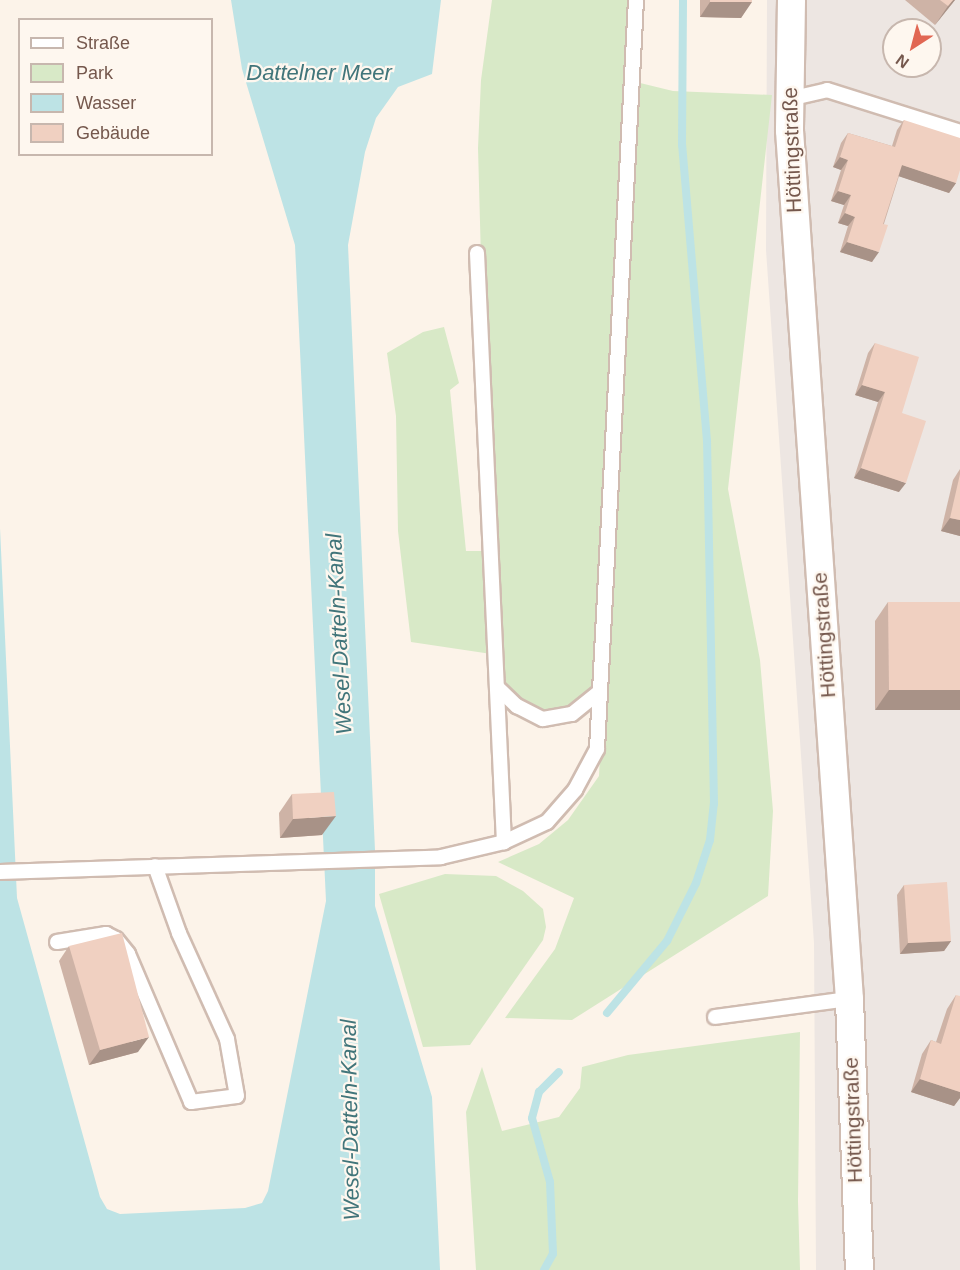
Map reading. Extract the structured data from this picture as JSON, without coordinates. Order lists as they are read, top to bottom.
{
  "streets": {
    "street": ["Höttingstraße"]
  },
  "water": ["Dattelner Meer", "Wesel-Datteln-Kanal"],
  "legend": [
    "Straße",
    "Park",
    "Wasser",
    "Gebäude"
  ],
  "north": "bottom left"
}
